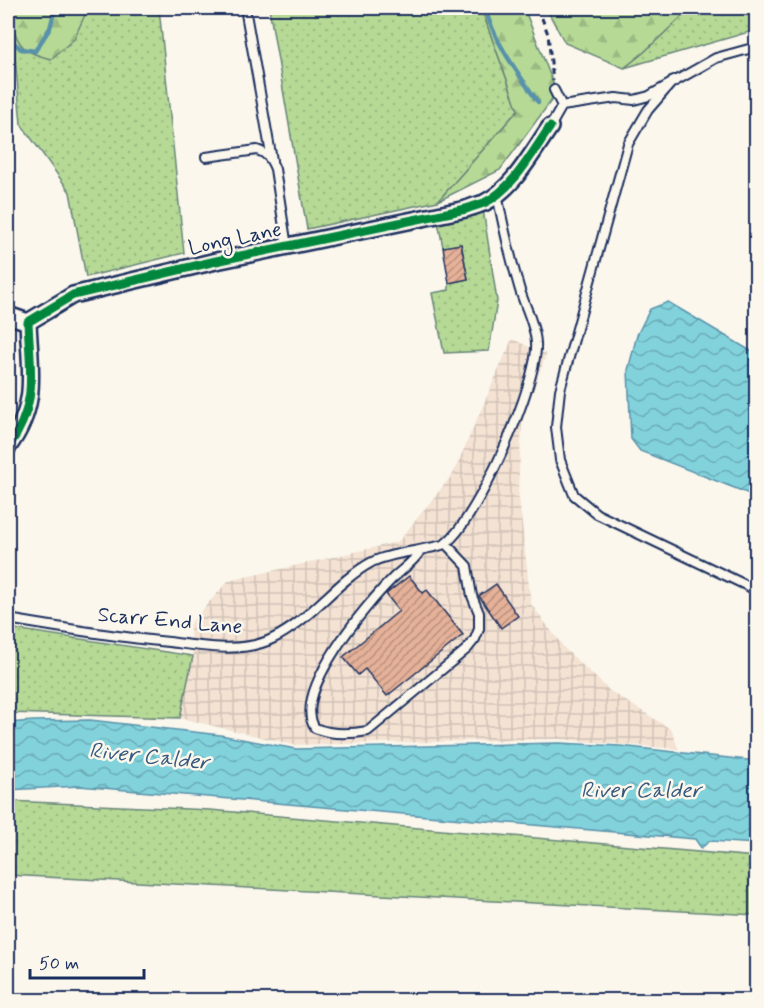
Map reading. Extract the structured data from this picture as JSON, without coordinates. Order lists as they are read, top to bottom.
{
  "streets": {
    "street": ["Long Lane"],
    "lane": ["Scarr End Lane"]
  },
  "water": ["River Calder"],
  "scale_bar": "50 m"
}
